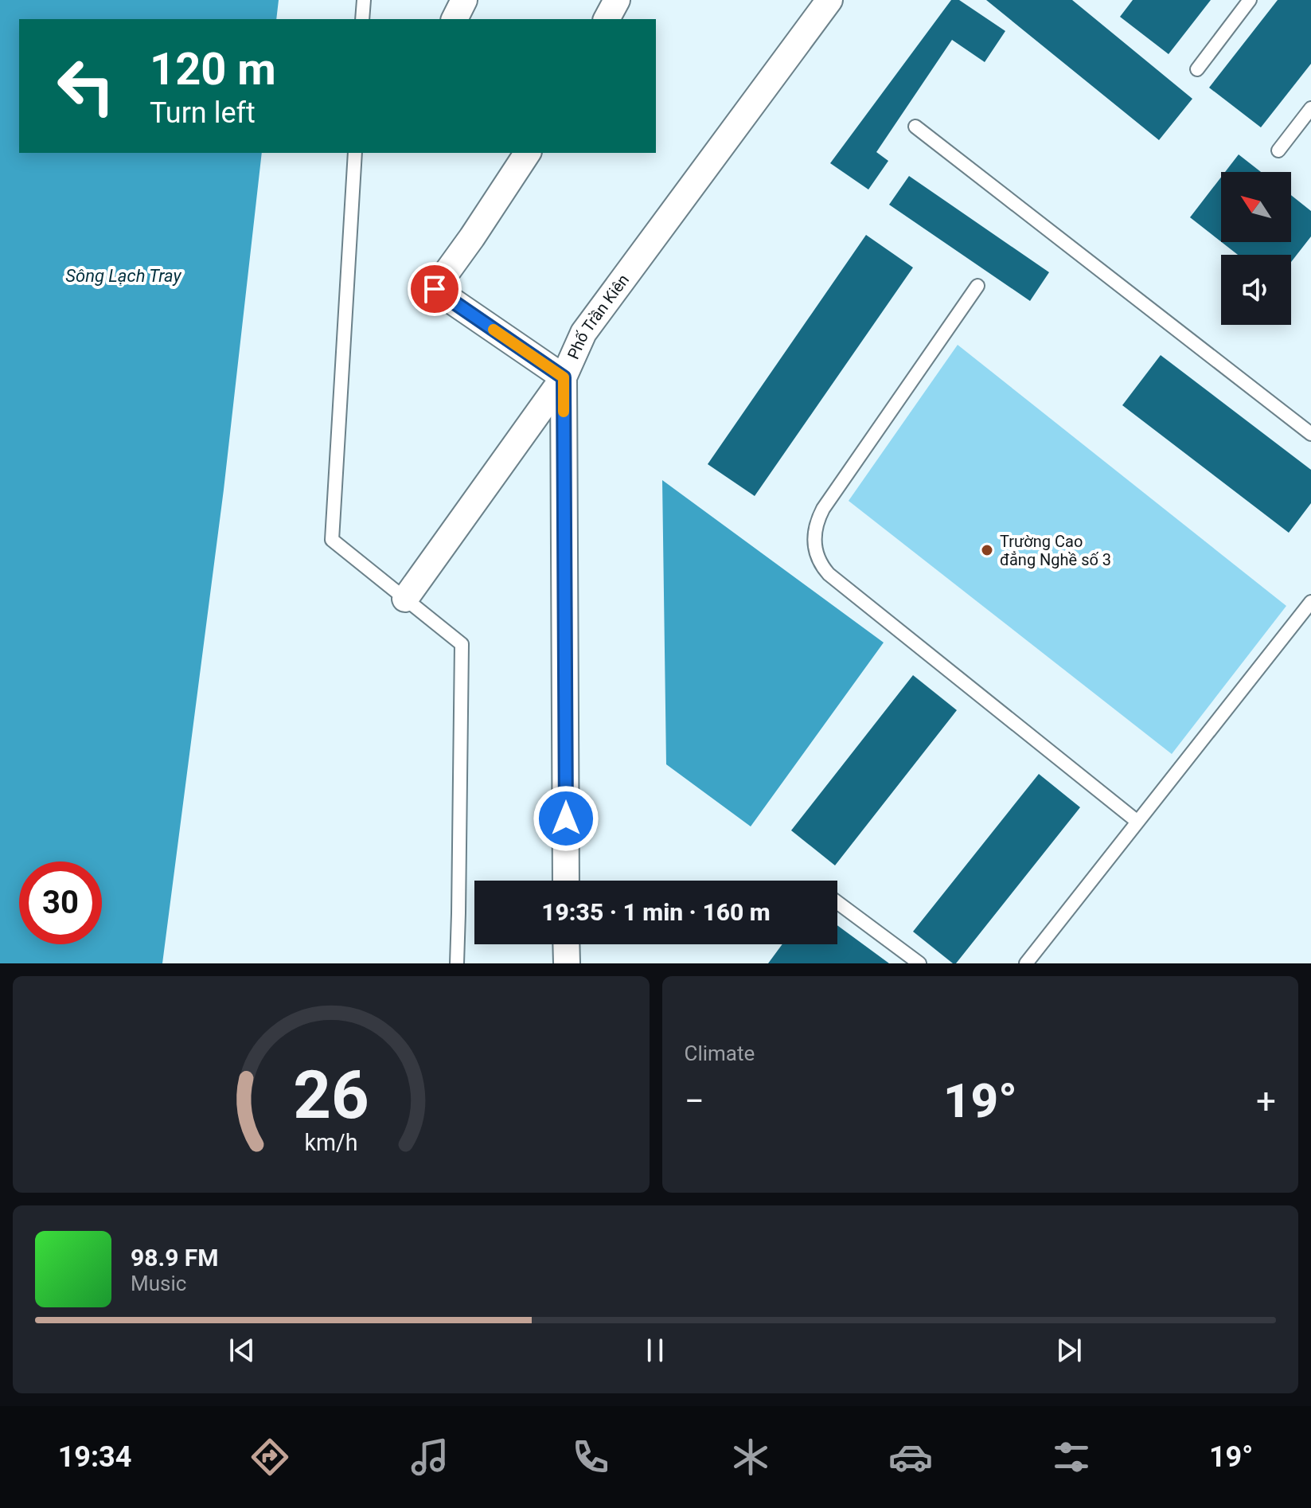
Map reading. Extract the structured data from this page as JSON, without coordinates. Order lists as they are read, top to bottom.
{
  "streets": {
    "street": ["Phố Trần Kiên"]
  },
  "water": ["Sông Lạch Tray"],
  "places": ["Trường Cao đẳng Nghề số 3"],
  "north": "top left",
  "page": {
    "turn": ["120 m", "Turn left"],
    "limit": "30",
    "trip": "19:35 · 1 min · 160 m",
    "tile": "Climate",
    "heat": ["−", "19°", "+"],
    "song": ["98.9 FM", "Music"],
    "tabs": ["19:34", "19°"],
    "gauge": ["26", "km/h"]
  }
}
